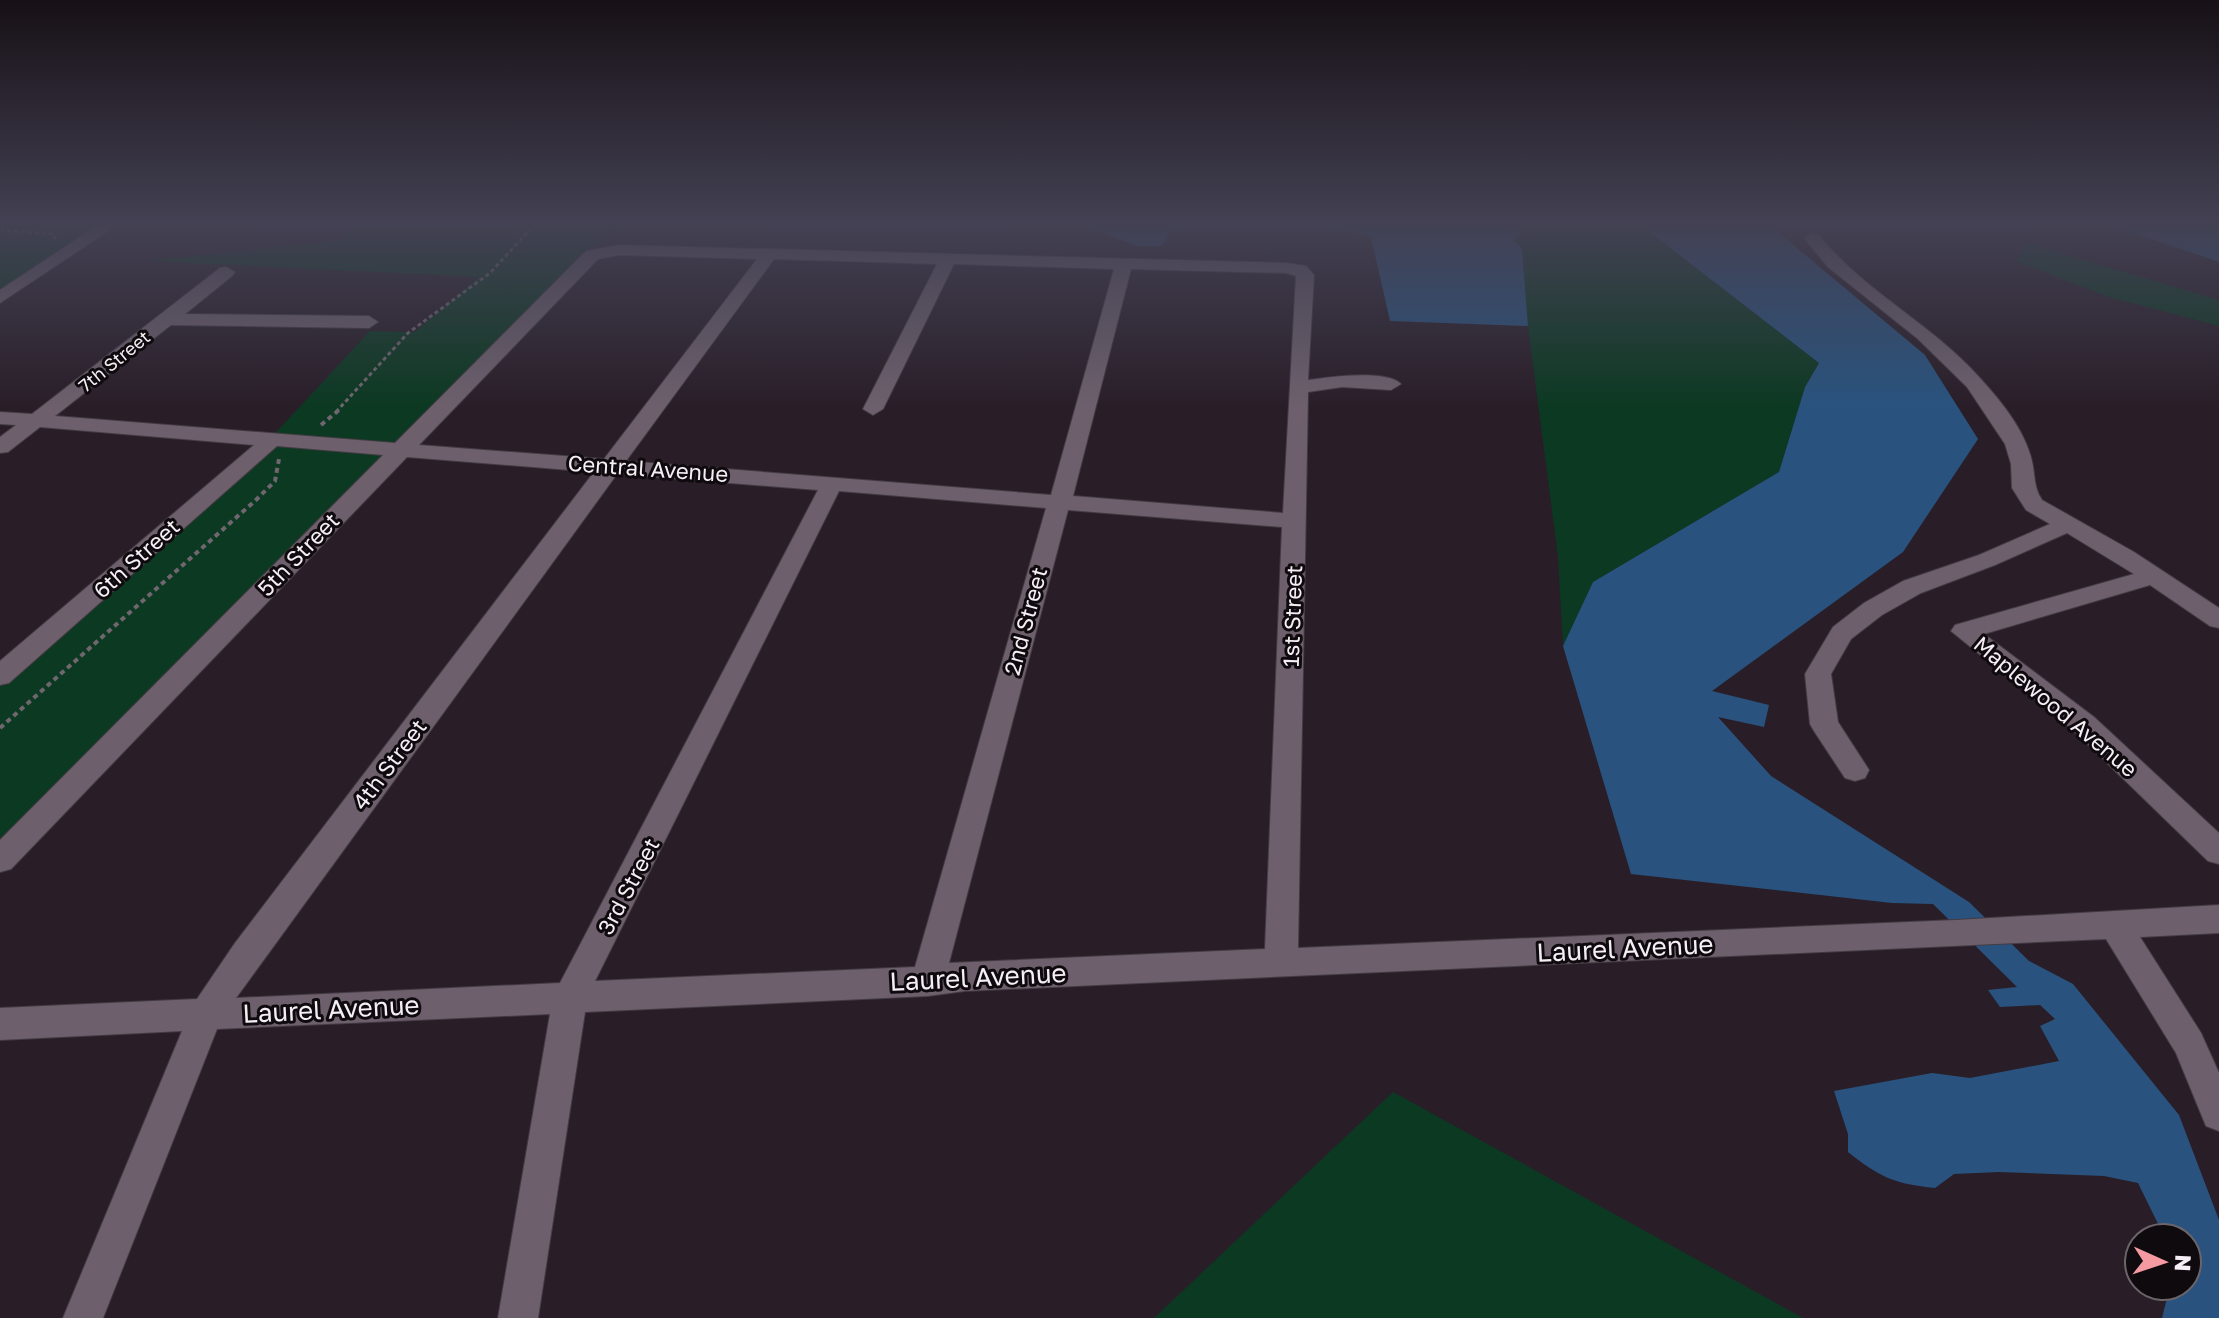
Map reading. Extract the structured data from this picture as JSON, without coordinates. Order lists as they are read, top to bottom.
{
  "streets": {
    "street": [
      "7th Street",
      "Central Avenue",
      "5th Street",
      "6th Street",
      "1st Street",
      "2nd Street",
      "Maplewood Avenue",
      "4th Street",
      "3rd Street",
      "Laurel Avenue"
    ]
  },
  "crossings": [
    ["7th Street", "Central Avenue"],
    ["Central Avenue", "5th Street"],
    ["Central Avenue", "6th Street"],
    ["Central Avenue", "1st Street"],
    ["Central Avenue", "2nd Street"],
    ["Central Avenue", "4th Street"],
    ["Central Avenue", "3rd Street"],
    ["1st Street", "Laurel Avenue"],
    ["2nd Street", "Laurel Avenue"],
    ["4th Street", "Laurel Avenue"],
    ["3rd Street", "Laurel Avenue"]
  ],
  "north": "right"
}
